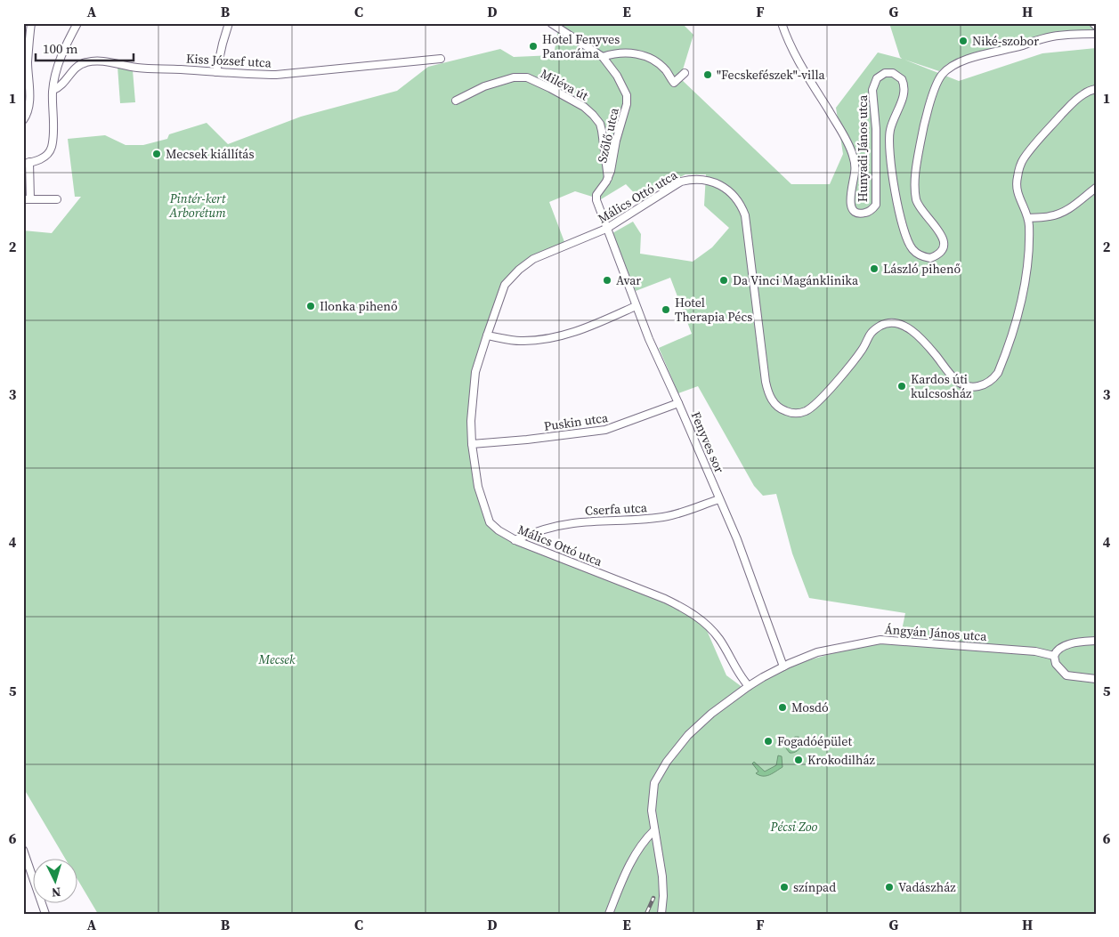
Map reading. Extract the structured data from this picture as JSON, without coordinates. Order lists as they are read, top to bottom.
{
  "streets": {
    "street": [
      "Kiss József utca",
      "Miléva út",
      "Szőlő utca",
      "Hunyadi János utca",
      "Málics Ottó utca",
      "Puskin utca",
      "Fenyves sor",
      "Cserfa utca",
      "Ángyán János utca"
    ]
  },
  "crossings": [
    ["Miléva út", "Szőlő utca"],
    ["Szőlő utca", "Málics Ottó utca"],
    ["Szőlő utca", "Fenyves sor"],
    ["Málics Ottó utca", "Puskin utca"],
    ["Málics Ottó utca", "Fenyves sor"],
    ["Málics Ottó utca", "Cserfa utca"],
    ["Málics Ottó utca", "Ángyán János utca"],
    ["Puskin utca", "Fenyves sor"],
    ["Fenyves sor", "Cserfa utca"],
    ["Fenyves sor", "Ángyán János utca"]
  ],
  "parks": ["Pintér-kert Arborétum", "Mecsek", "Pécsi Zoo"],
  "places": [
    "Niké-szobor",
    "Hotel Fenyves Panoráma",
    "\"Fecskefészek\"-villa",
    "Mecsek kiállítás",
    "László pihenő",
    "Avar",
    "Da Vinci Magánklinika",
    "Ilonka pihenő",
    "Hotel Therapia Pécs",
    "Kardos úti kulcsosház",
    "Mosdó",
    "Fogadóépület",
    "Krokodilház",
    "színpad",
    "Vadászház"
  ],
  "scale_bar": "100 m",
  "north": "bottom",
  "grid": {
    "columns": [
      "A",
      "B",
      "C",
      "D",
      "E",
      "F",
      "G",
      "H"
    ],
    "rows": [
      "1",
      "2",
      "3",
      "4",
      "5",
      "6"
    ]
  }
}
